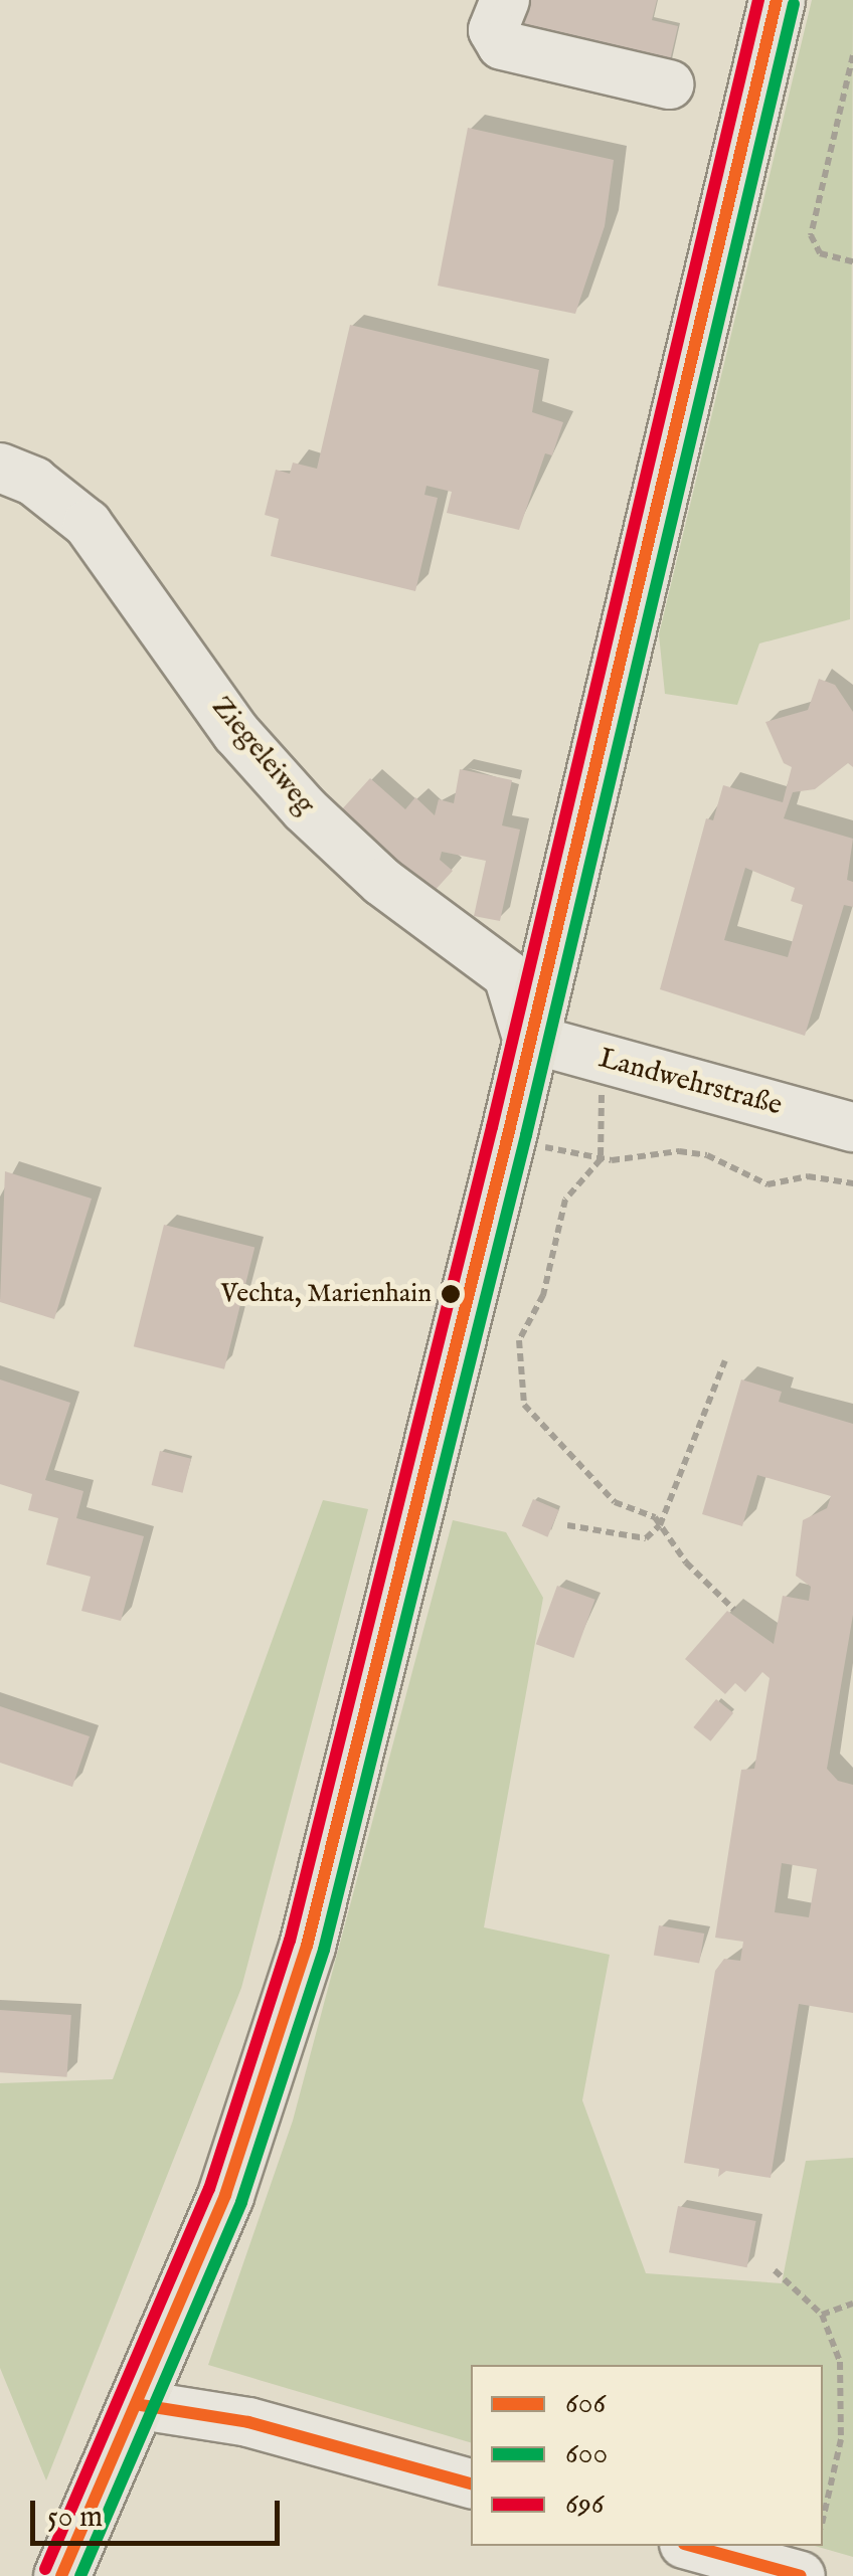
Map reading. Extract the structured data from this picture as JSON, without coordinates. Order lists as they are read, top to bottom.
{
  "streets": {
    "street": ["Ziegeleiweg", "Landwehrstraße"]
  },
  "crossings": [
    ["Ziegeleiweg", "Landwehrstraße"]
  ],
  "places": ["Vechta, Marienhain"],
  "lines": ["transit line 606", "transit line 696", "transit line 600"],
  "legend": ["606", "600", "696"],
  "scale_bar": "50 m"
}
